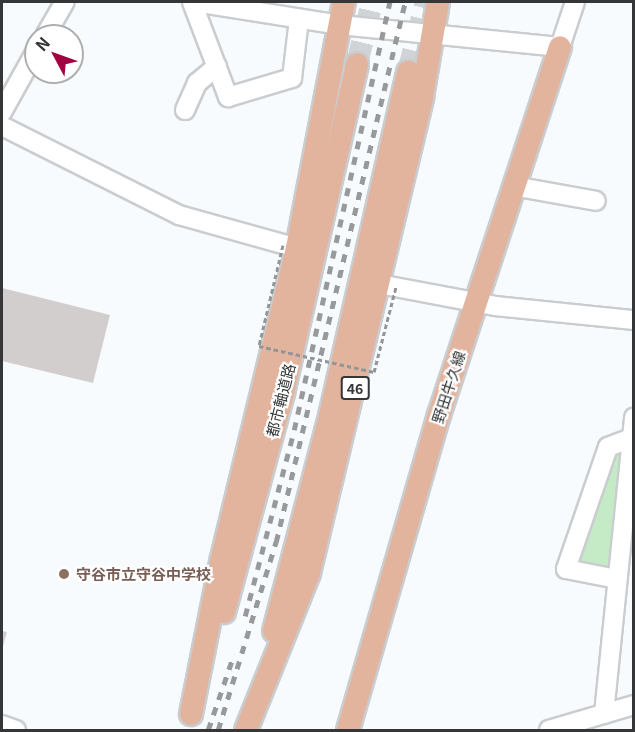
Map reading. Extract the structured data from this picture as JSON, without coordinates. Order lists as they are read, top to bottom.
{
  "streets": {
    "main road": ["野田牛久線", "46", "都市軸道路"]
  },
  "places": ["守谷市立守谷中学校"],
  "north": "top left"
}
